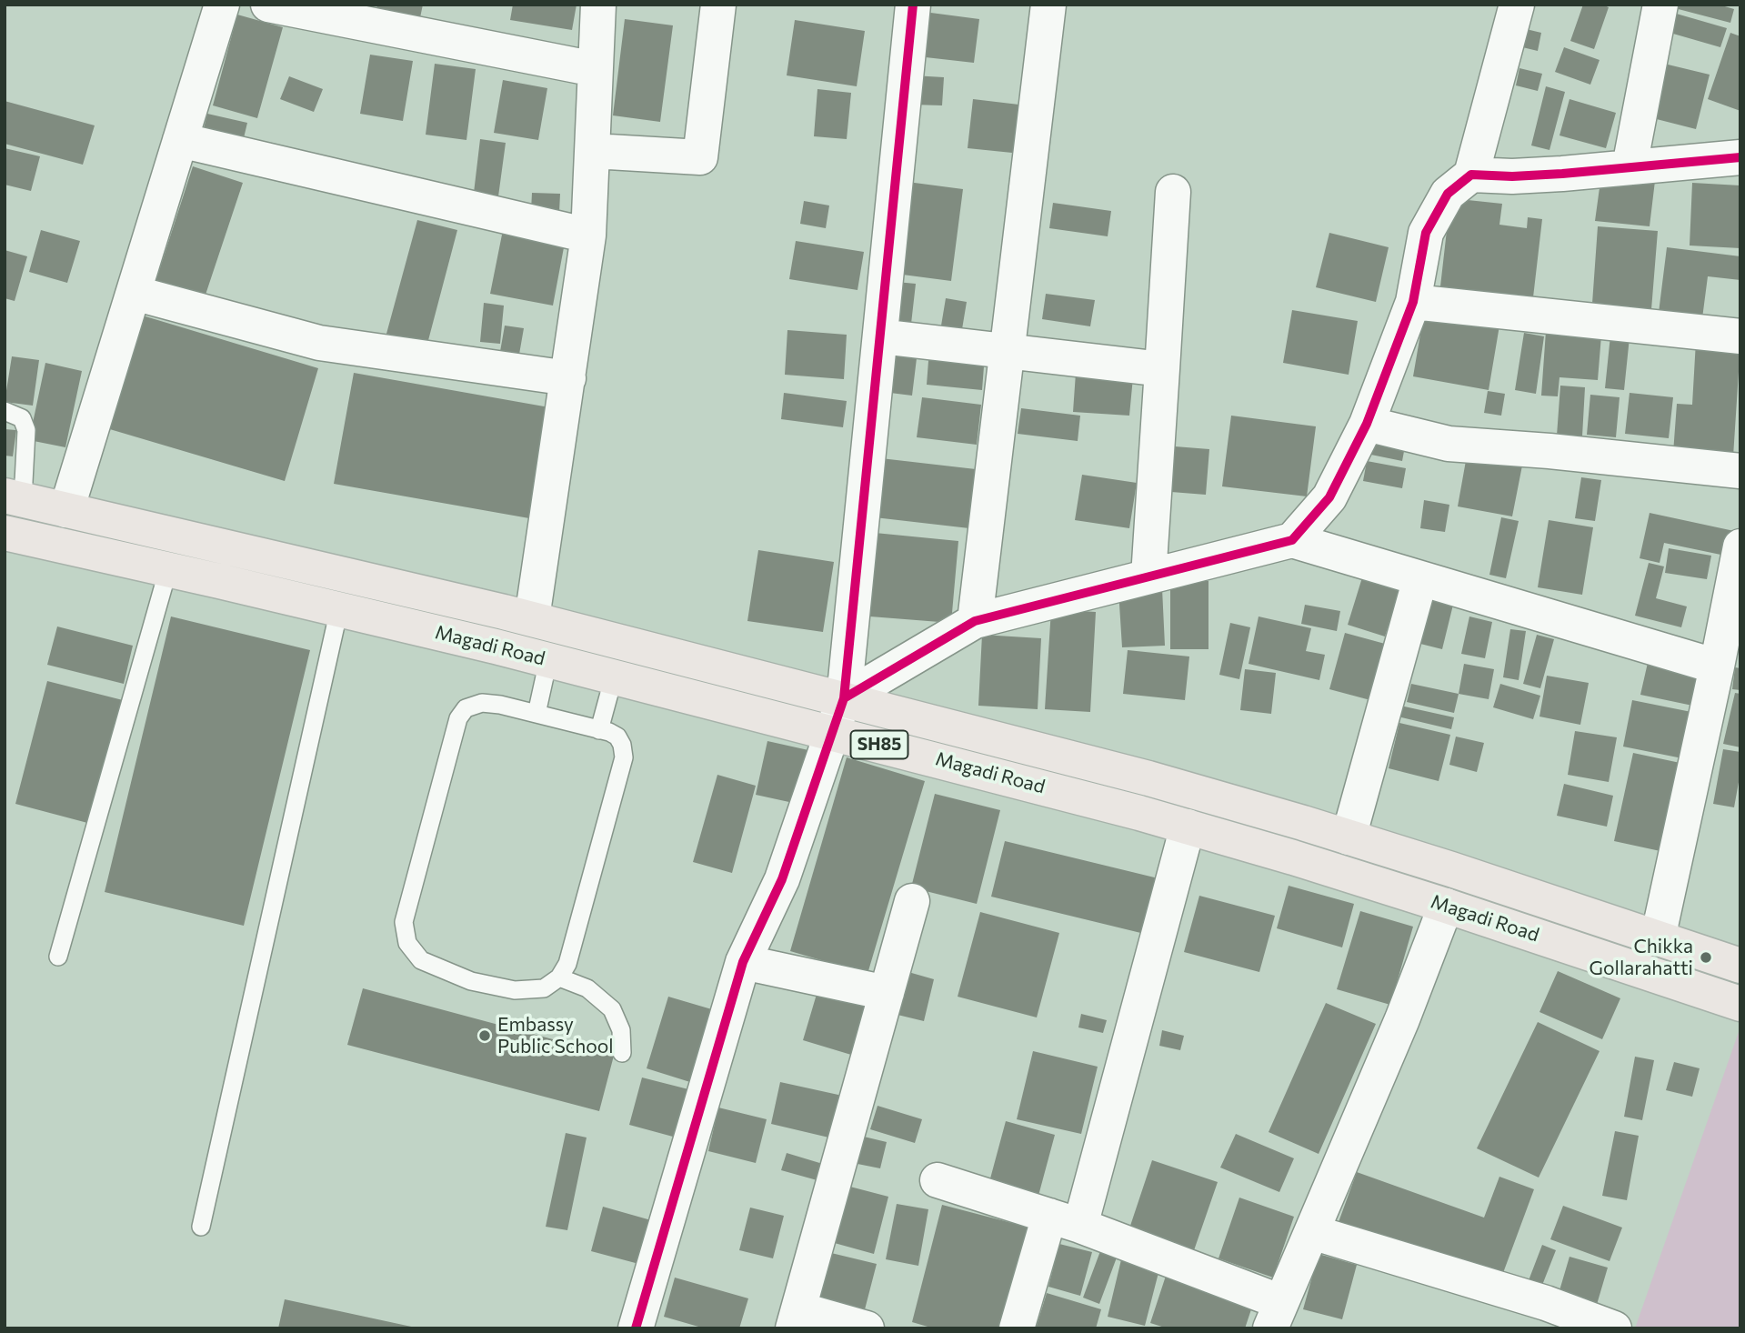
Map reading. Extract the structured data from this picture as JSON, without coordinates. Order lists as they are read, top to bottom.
{
  "streets": {
    "main road": ["Magadi Road", "SH85"]
  },
  "places": ["Chikka Gollarahatti", "Embassy Public School"]
}
